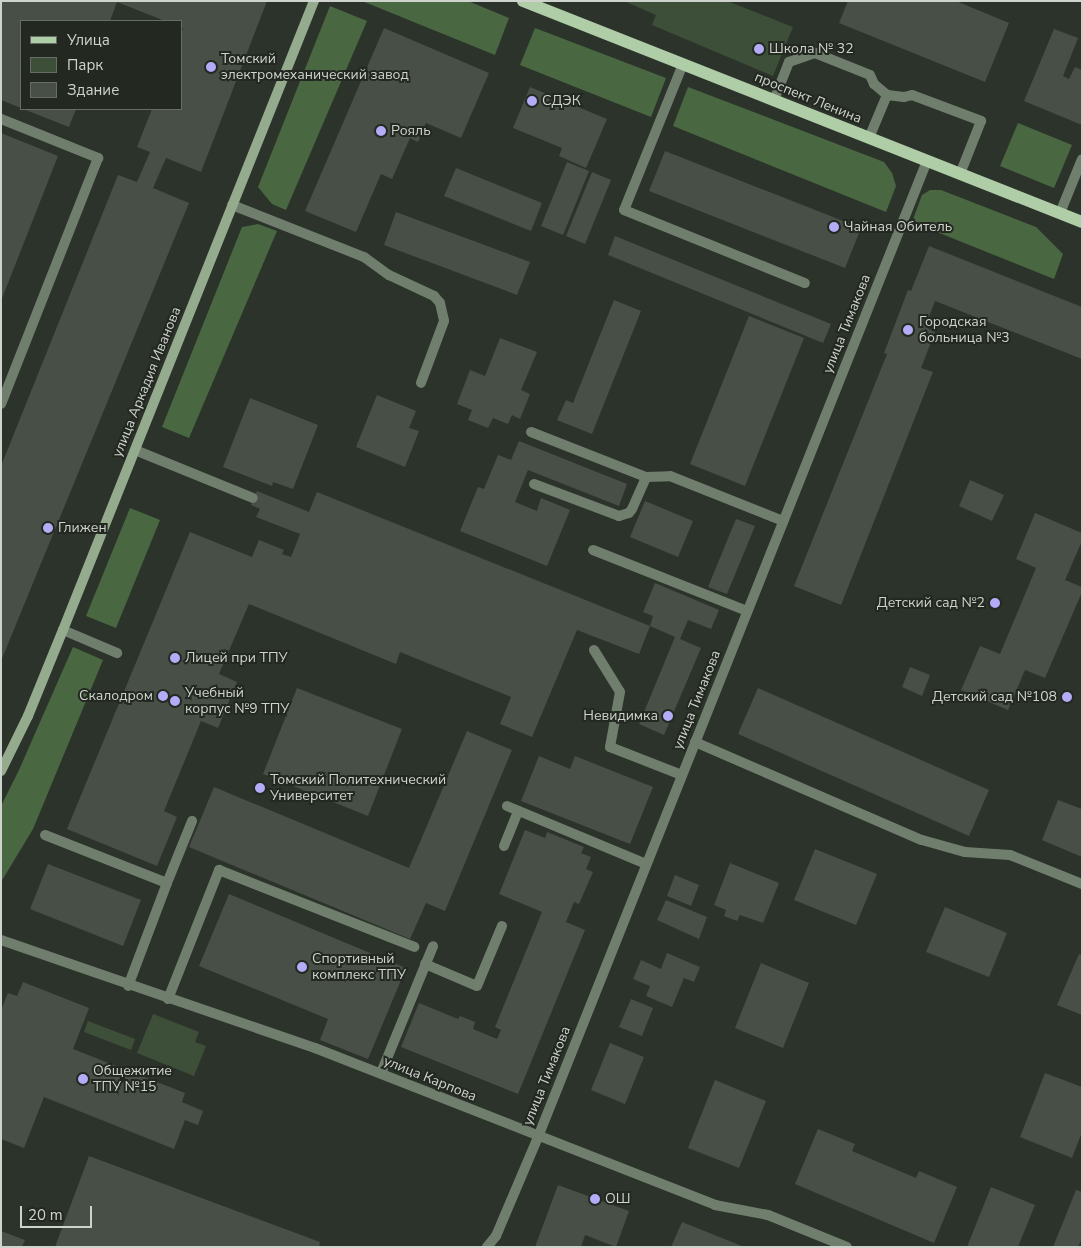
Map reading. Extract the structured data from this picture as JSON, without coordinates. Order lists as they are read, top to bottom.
{
  "streets": {
    "main road": ["проспект Ленина"],
    "street": ["улица Тимакова", "улица Аркадия Иванова", "улица Карпова"]
  },
  "crossings": [
    ["проспект Ленина", "улица Тимакова"],
    ["улица Тимакова", "улица Карпова"]
  ],
  "places": [
    "Школа № 32",
    "Томский электромеханический завод",
    "СДЭК",
    "Рояль",
    "Чайная Обитель",
    "Городская больница №3",
    "Глижен",
    "Детский сад №2",
    "Лицей при ТПУ",
    "Скалодром",
    "Детский сад №108",
    "Учебный корпус №9 ТПУ",
    "Невидимка",
    "Томский Политехнический Университет",
    "Спортивный комплекс ТПУ",
    "Общежитие ТПУ №15",
    "ОШ"
  ],
  "legend": ["Улица", "Парк", "Здание"],
  "scale_bar": "20 m"
}
